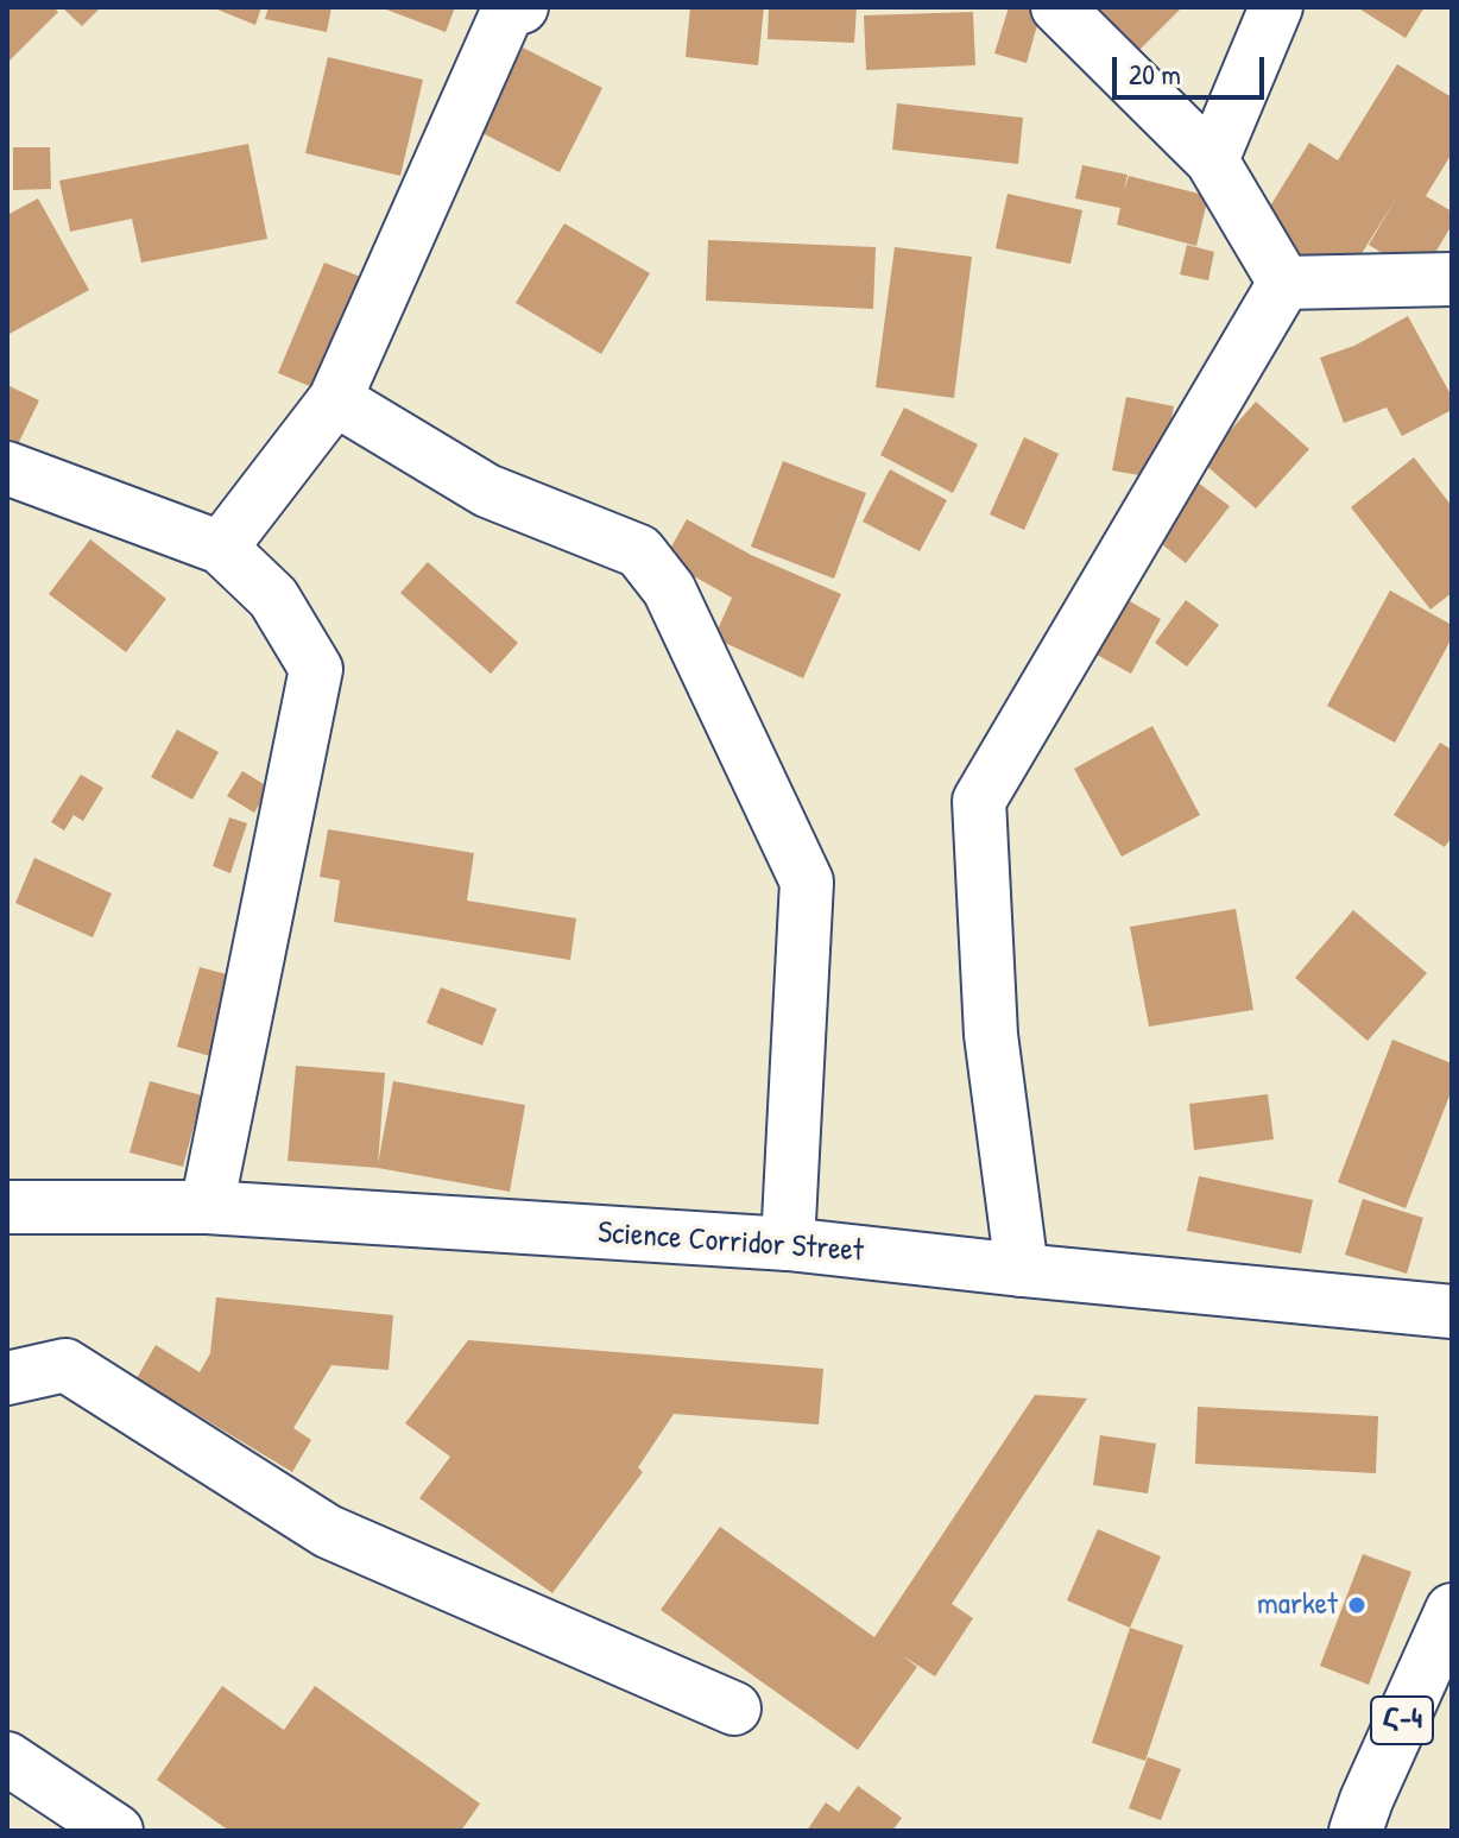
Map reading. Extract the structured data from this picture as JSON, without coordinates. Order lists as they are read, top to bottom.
{
  "streets": {
    "street": ["Science Corridor Street", "Հ-4"]
  },
  "places": ["market"],
  "scale_bar": "20 m"
}
